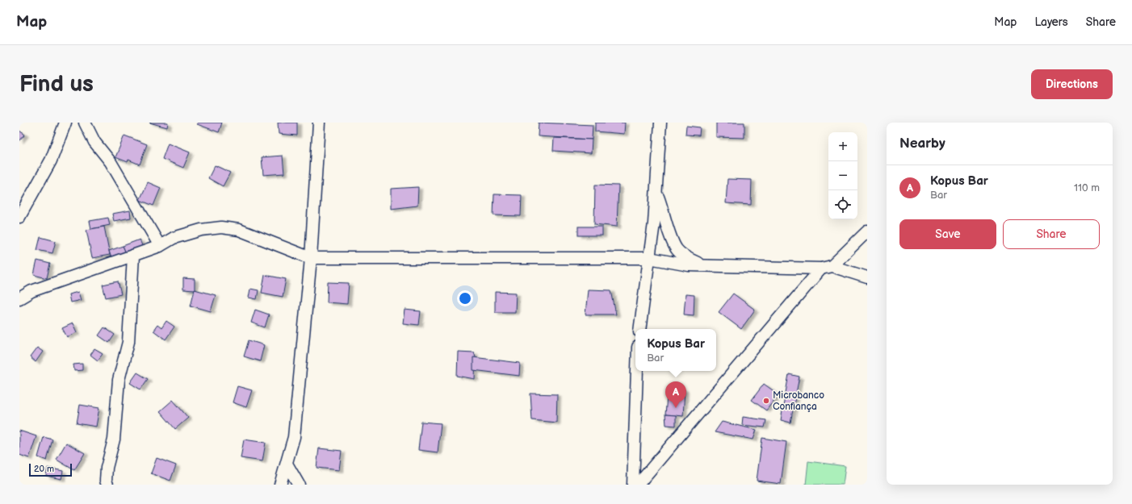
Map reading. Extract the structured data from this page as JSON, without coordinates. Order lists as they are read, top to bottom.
{
  "places": ["Microbanco Confiança"],
  "scale_bar": "20 m",
  "page": {
    "header": "Map",
    "nav": ["Map", "Layers", "Share"],
    "buttons": [
      "Directions",
      ["Save", "Share"]
    ],
    "title": "Find us",
    "heading": "Nearby",
    "map_buttons": ["+", "−"],
    "list": [
      {
        "mark": "A",
        "name": "Kopus Bar",
        "note": "Bar",
        "value": "110 m"
      }
    ],
    "popup": ["Kopus Bar", "Bar"],
    "pins": "A",
    "scale": "20 m"
  }
}
